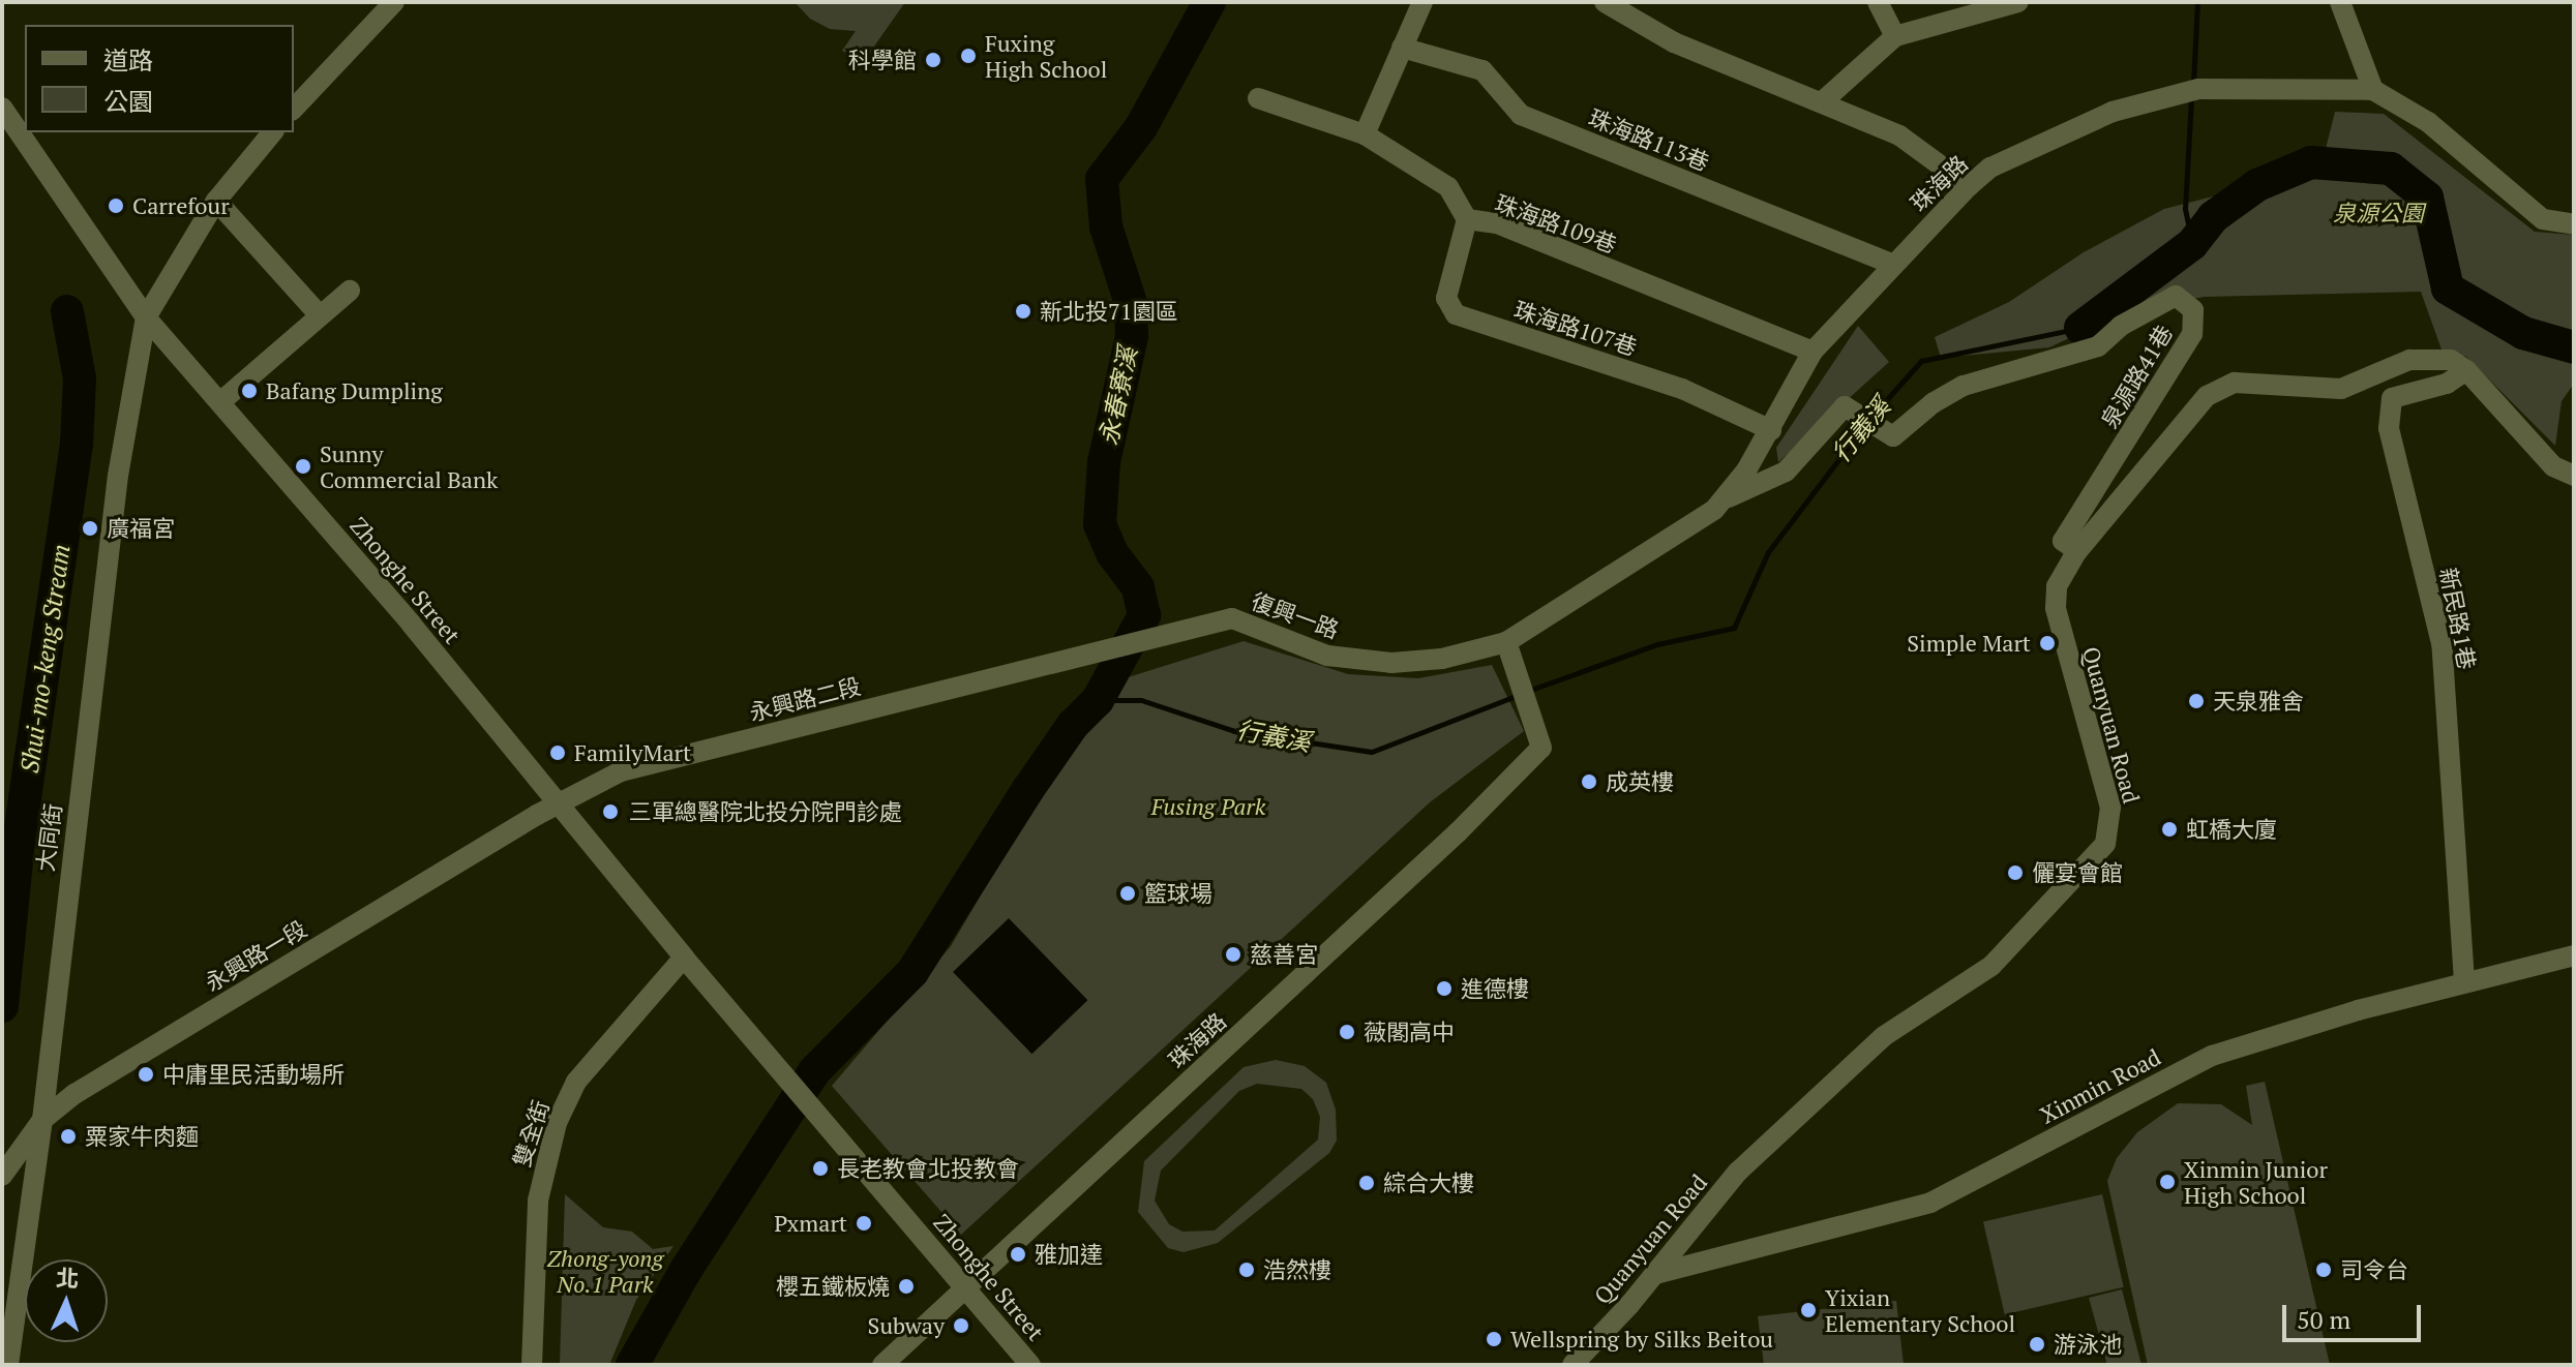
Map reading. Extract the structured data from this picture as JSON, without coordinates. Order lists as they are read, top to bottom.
{
  "streets": {
    "street": [
      "珠海路113巷",
      "珠海路",
      "珠海路109巷",
      "珠海路107巷",
      "泉源路41巷",
      "Zhonghe Street",
      "復興一路",
      "新民路1巷",
      "永興路二段",
      "Quanyuan Road",
      "大同街",
      "永興路一段",
      "Xinmin Road",
      "雙全街"
    ]
  },
  "crossings": [
    ["珠海路113巷", "珠海路"],
    ["珠海路", "珠海路109巷"],
    ["珠海路", "珠海路107巷"],
    ["珠海路", "泉源路41巷"],
    ["珠海路", "Zhonghe Street"],
    ["珠海路", "復興一路"],
    ["珠海路109巷", "珠海路107巷"],
    ["泉源路41巷", "Quanyuan Road"],
    ["Zhonghe Street", "永興路二段"],
    ["Zhonghe Street", "大同街"],
    ["Zhonghe Street", "永興路一段"],
    ["Zhonghe Street", "雙全街"],
    ["復興一路", "永興路二段"],
    ["新民路1巷", "Quanyuan Road"],
    ["新民路1巷", "Xinmin Road"],
    ["永興路二段", "永興路一段"],
    ["Quanyuan Road", "Xinmin Road"],
    ["大同街", "永興路一段"]
  ],
  "water": ["永春寮溪", "行義溪", "Shui-mo-keng Stream"],
  "parks": ["泉源公園", "Fusing Park", "Zhong-yong No.1 Park"],
  "places": [
    "Fuxing High School",
    "科學館",
    "Carrefour",
    "新北投71園區",
    "Bafang Dumpling",
    "Sunny Commercial Bank",
    "廣福宮",
    "Simple Mart",
    "天泉雅舍",
    "FamilyMart",
    "成英樓",
    "三軍總醫院北投分院門診處",
    "虹橋大廈",
    "儷宴會館",
    "籃球場",
    "慈善宮",
    "進德樓",
    "薇閣高中",
    "中庸里民活動場所",
    "粟家牛肉麵",
    "長老教會北投教會",
    "Xinmin Junior High School",
    "綜合大樓",
    "Pxmart",
    "雅加達",
    "浩然樓",
    "司令台",
    "櫻五鐵板燒",
    "Yixian Elementary School",
    "Subway",
    "Wellspring by Silks Beitou",
    "游泳池"
  ],
  "legend": ["道路", "公園"],
  "scale_bar": "50 m",
  "north": "top"
}
